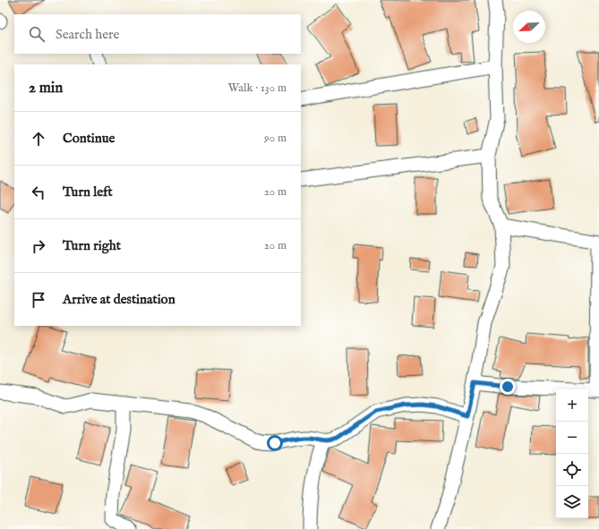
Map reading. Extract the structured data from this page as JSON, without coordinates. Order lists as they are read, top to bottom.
{
  "north": "bottom left",
  "page": {
    "search": "Search here",
    "heading": ["2 min", "Walk · 130 m"],
    "list": [
      ["Continue", "90 m"],
      ["Turn left", "20 m"],
      ["Turn right", "20 m"],
      "Arrive at destination"
    ],
    "map_buttons": ["+", "−"]
  }
}
